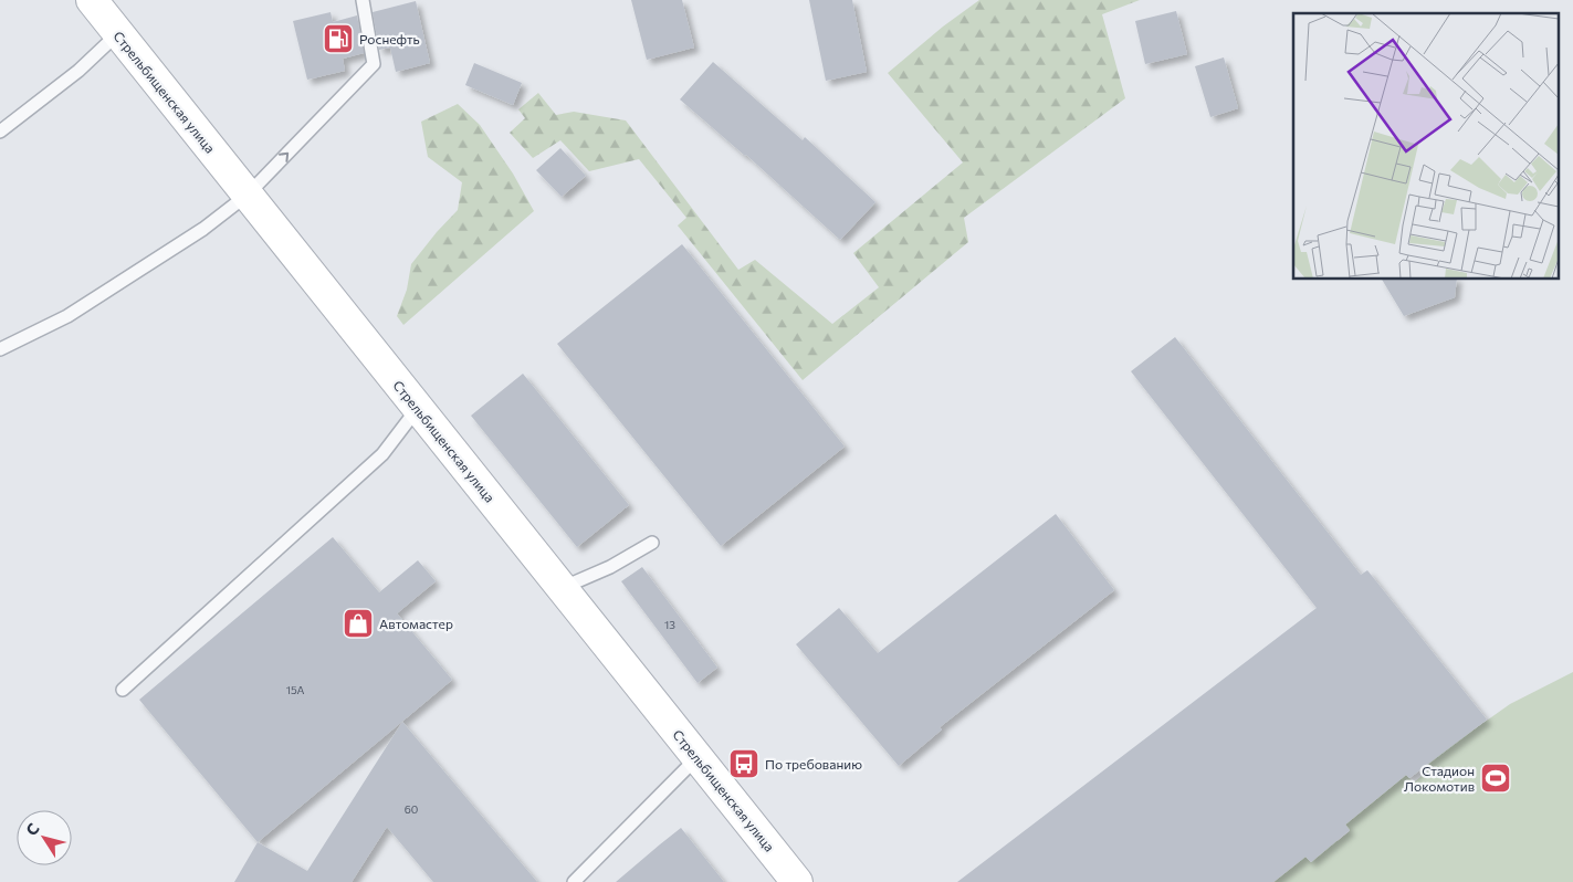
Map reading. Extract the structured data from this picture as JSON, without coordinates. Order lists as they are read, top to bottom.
{
  "streets": {
    "main road": ["Стрельбищенская улица"]
  },
  "places": {
    "fuel station": ["Роснефть"],
    "shop": ["Автомастер"],
    "bus stop": ["По требованию"],
    "sports": ["Стадион Локомотив"]
  },
  "house_numbers": ["13", "15А", "60"],
  "north": "top left"
}
